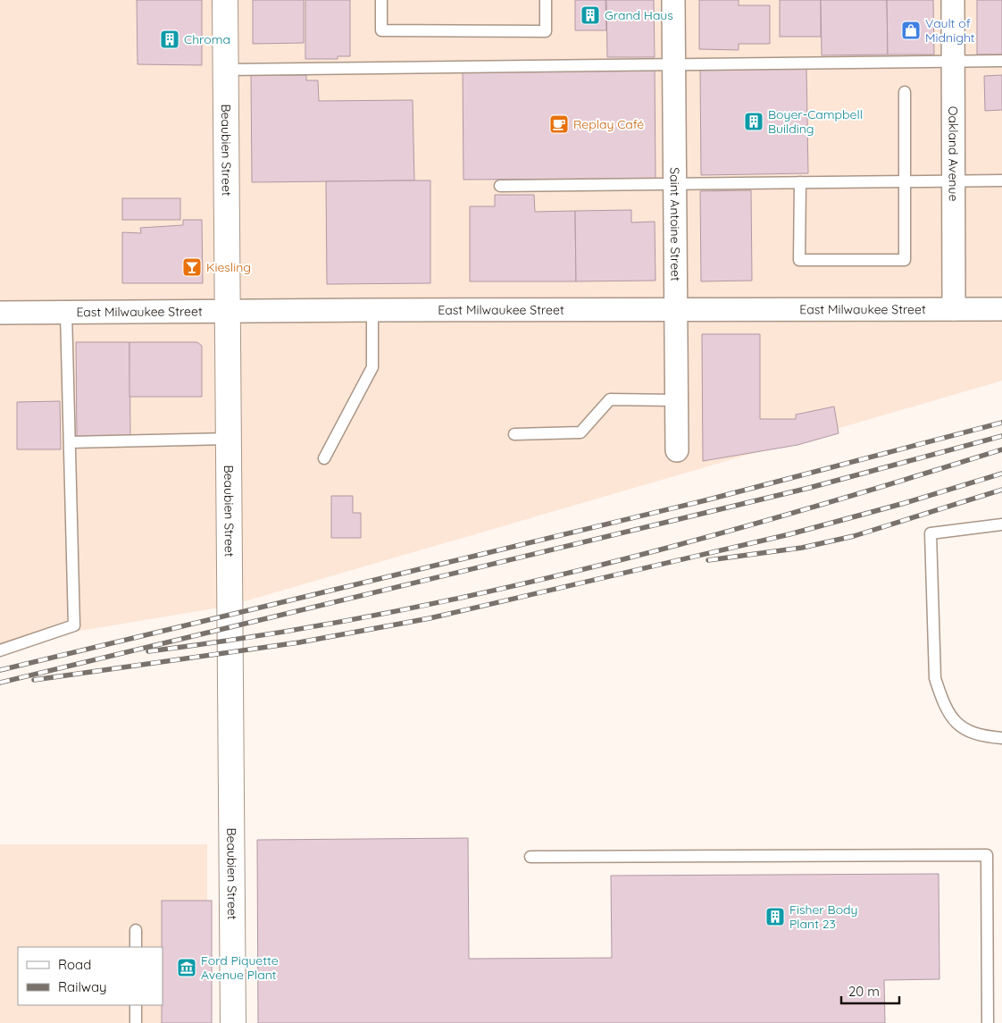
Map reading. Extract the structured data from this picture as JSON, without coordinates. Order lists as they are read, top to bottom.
{
  "streets": {
    "street": [
      "Beaubien Street",
      "Oakland Avenue",
      "Saint Antoine Street",
      "East Milwaukee Street"
    ]
  },
  "crossings": [
    ["Beaubien Street", "East Milwaukee Street"],
    ["Oakland Avenue", "East Milwaukee Street"],
    ["Saint Antoine Street", "East Milwaukee Street"]
  ],
  "places": {
    "building": [
      "Grand Haus",
      "Chroma",
      "Boyer-Campbell Building",
      "Fisher Body Plant 23"
    ],
    "shop": ["Vault of Midnight"],
    "cafe": ["Replay Café"],
    "bar": ["Kiesling"],
    "museum": ["Ford Piquette Avenue Plant"]
  },
  "legend": ["Road", "Railway"],
  "scale_bar": "20 m"
}
